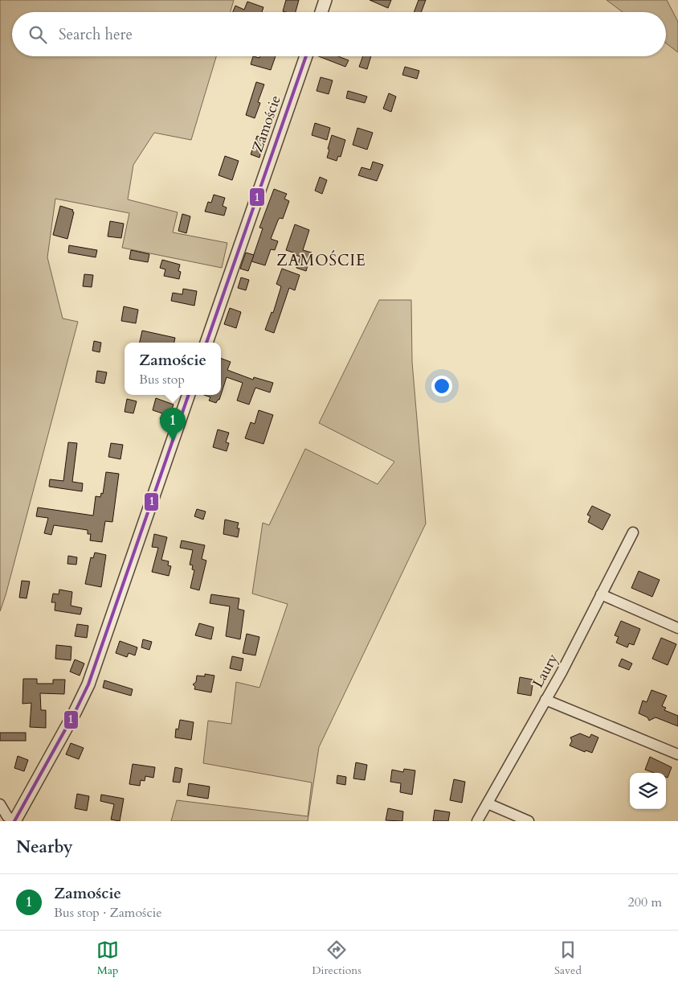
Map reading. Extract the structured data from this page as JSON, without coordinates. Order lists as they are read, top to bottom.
{
  "streets": {
    "street": ["Zamoście", "Laury"]
  },
  "districts": ["ZAMOŚCIE"],
  "lines": ["transit line 1"],
  "page": {
    "search": "Search here",
    "popup": ["Zamoście", "Bus stop"],
    "pins": "1",
    "heading": "Nearby",
    "list": [
      {
        "mark": "1",
        "name": "Zamoście",
        "note": "Bus stop · Zamoście",
        "value": "200 m"
      }
    ],
    "nav": ["Map", "Directions", "Saved"]
  }
}
